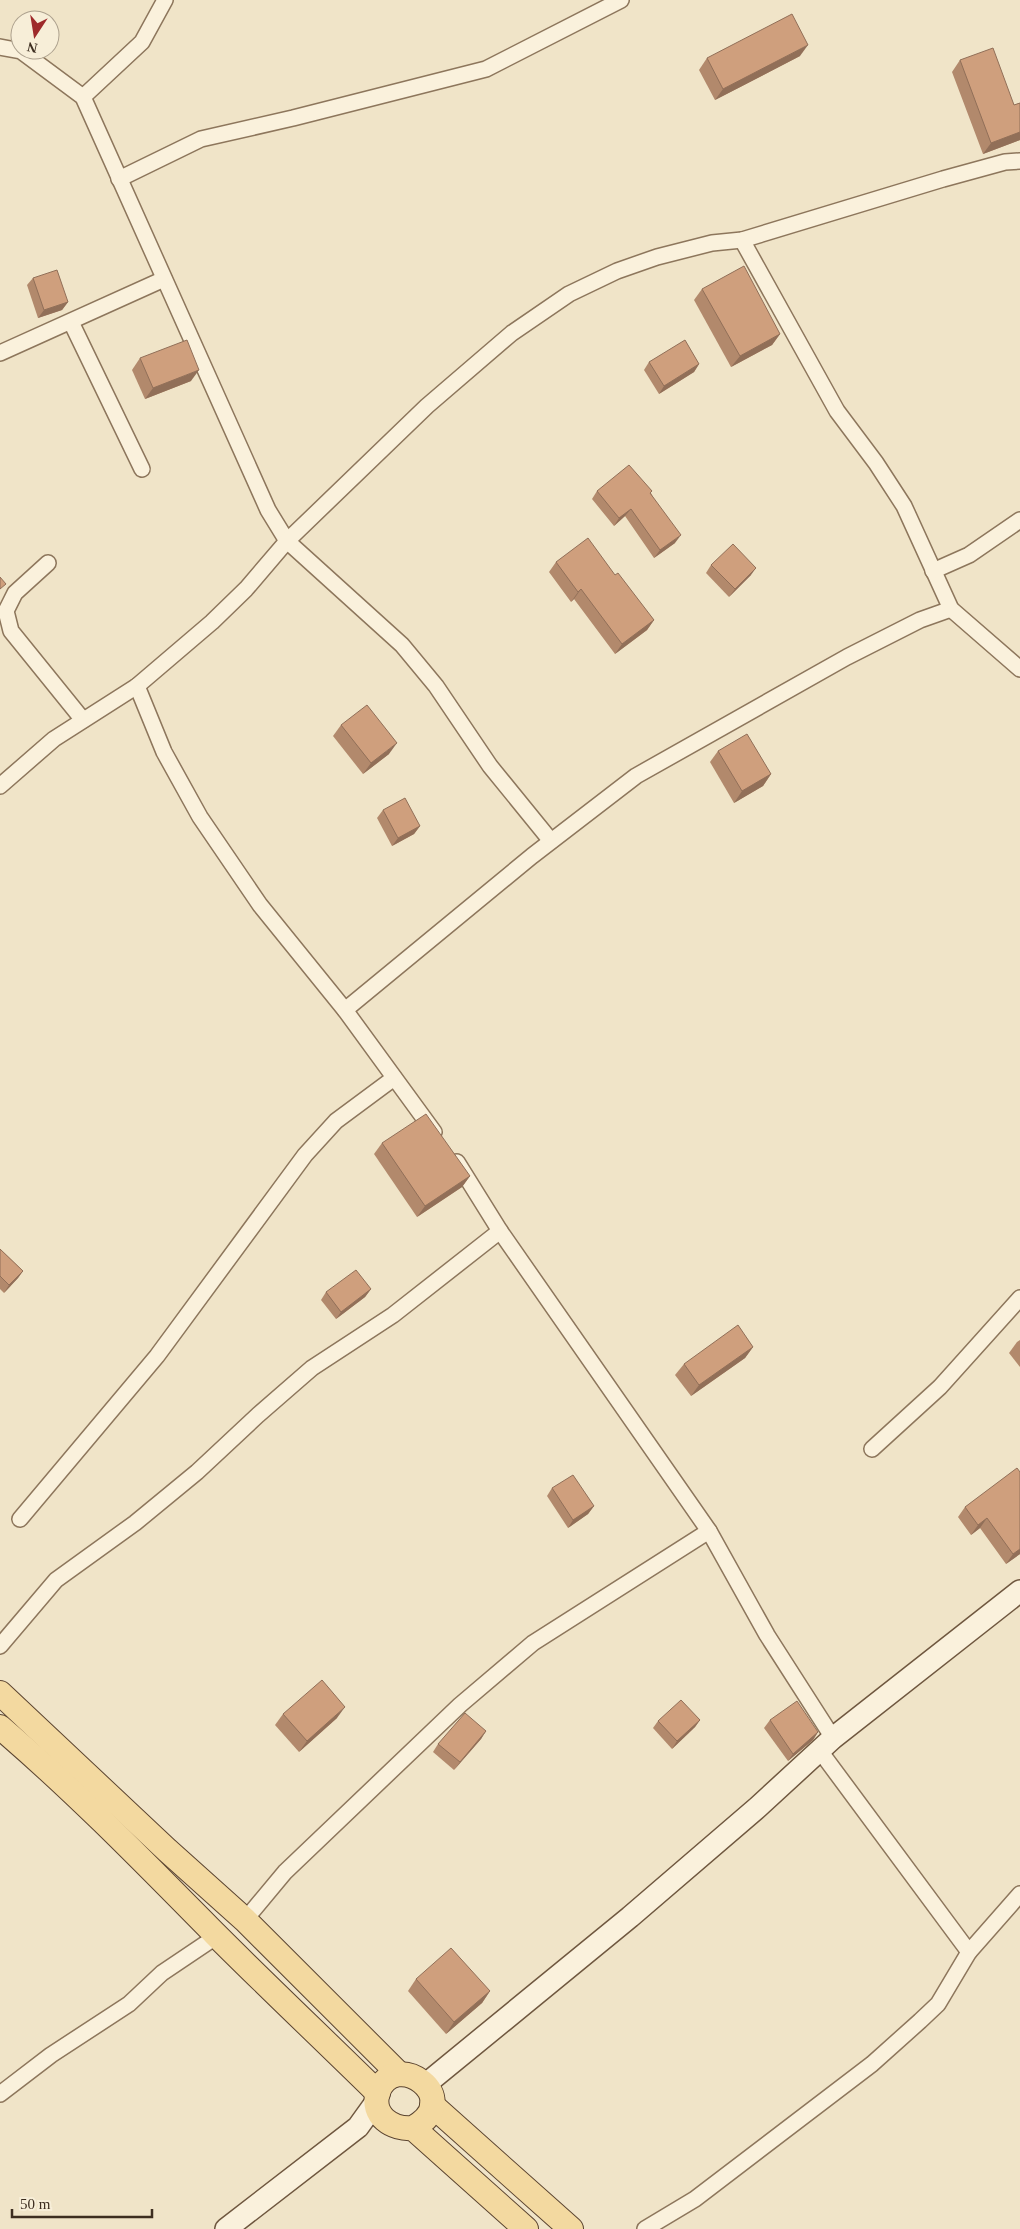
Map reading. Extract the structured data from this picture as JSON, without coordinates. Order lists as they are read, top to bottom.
{
  "scale_bar": "50 m",
  "north": "bottom"
}
